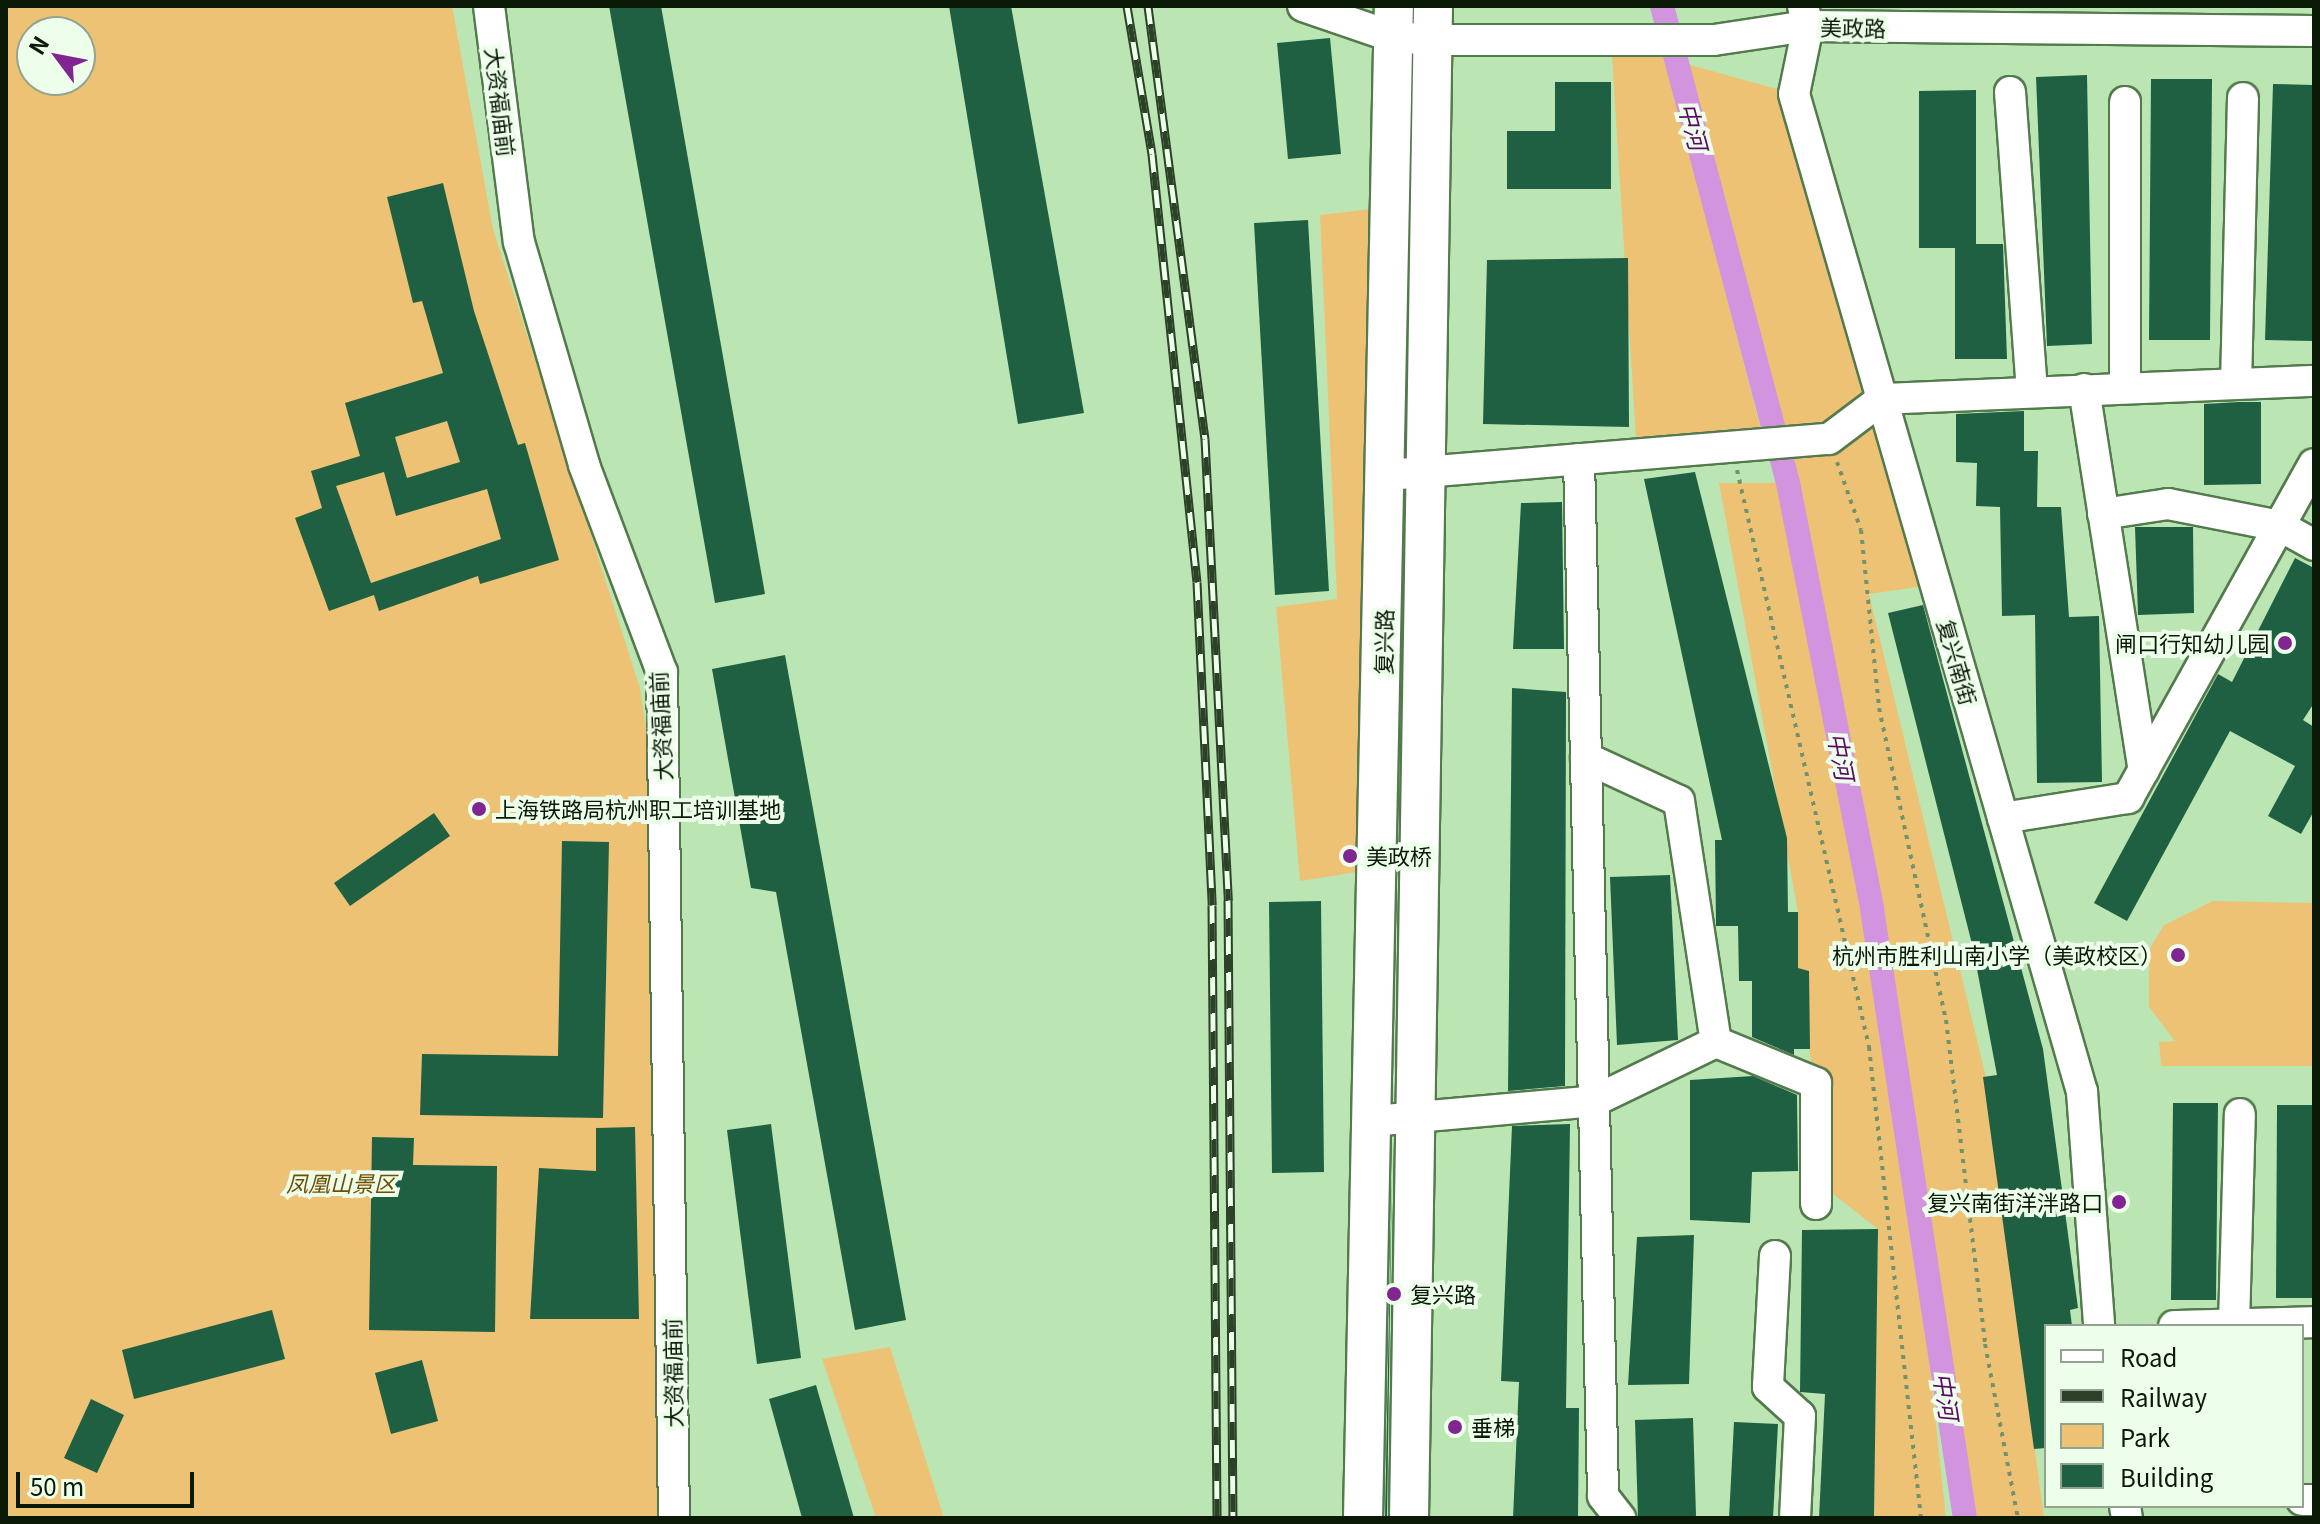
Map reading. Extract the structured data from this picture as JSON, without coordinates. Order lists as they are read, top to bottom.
{
  "streets": {
    "main road": ["复兴路"],
    "street": ["美政路", "大资福庙前", "复兴南街"]
  },
  "crossings": [
    ["美政路", "复兴路"],
    ["美政路", "复兴南街"]
  ],
  "water": ["中河"],
  "parks": ["凤凰山景区"],
  "places": [
    "闸口行知幼儿园",
    "上海铁路局杭州职工培训基地",
    "美政桥",
    "杭州市胜利山南小学（美政校区）",
    "复兴南街洋泮路口",
    "复兴路",
    "垂梯"
  ],
  "legend": [
    "Road",
    "Railway",
    "Park",
    "Building"
  ],
  "scale_bar": "50 m",
  "north": "top left"
}
